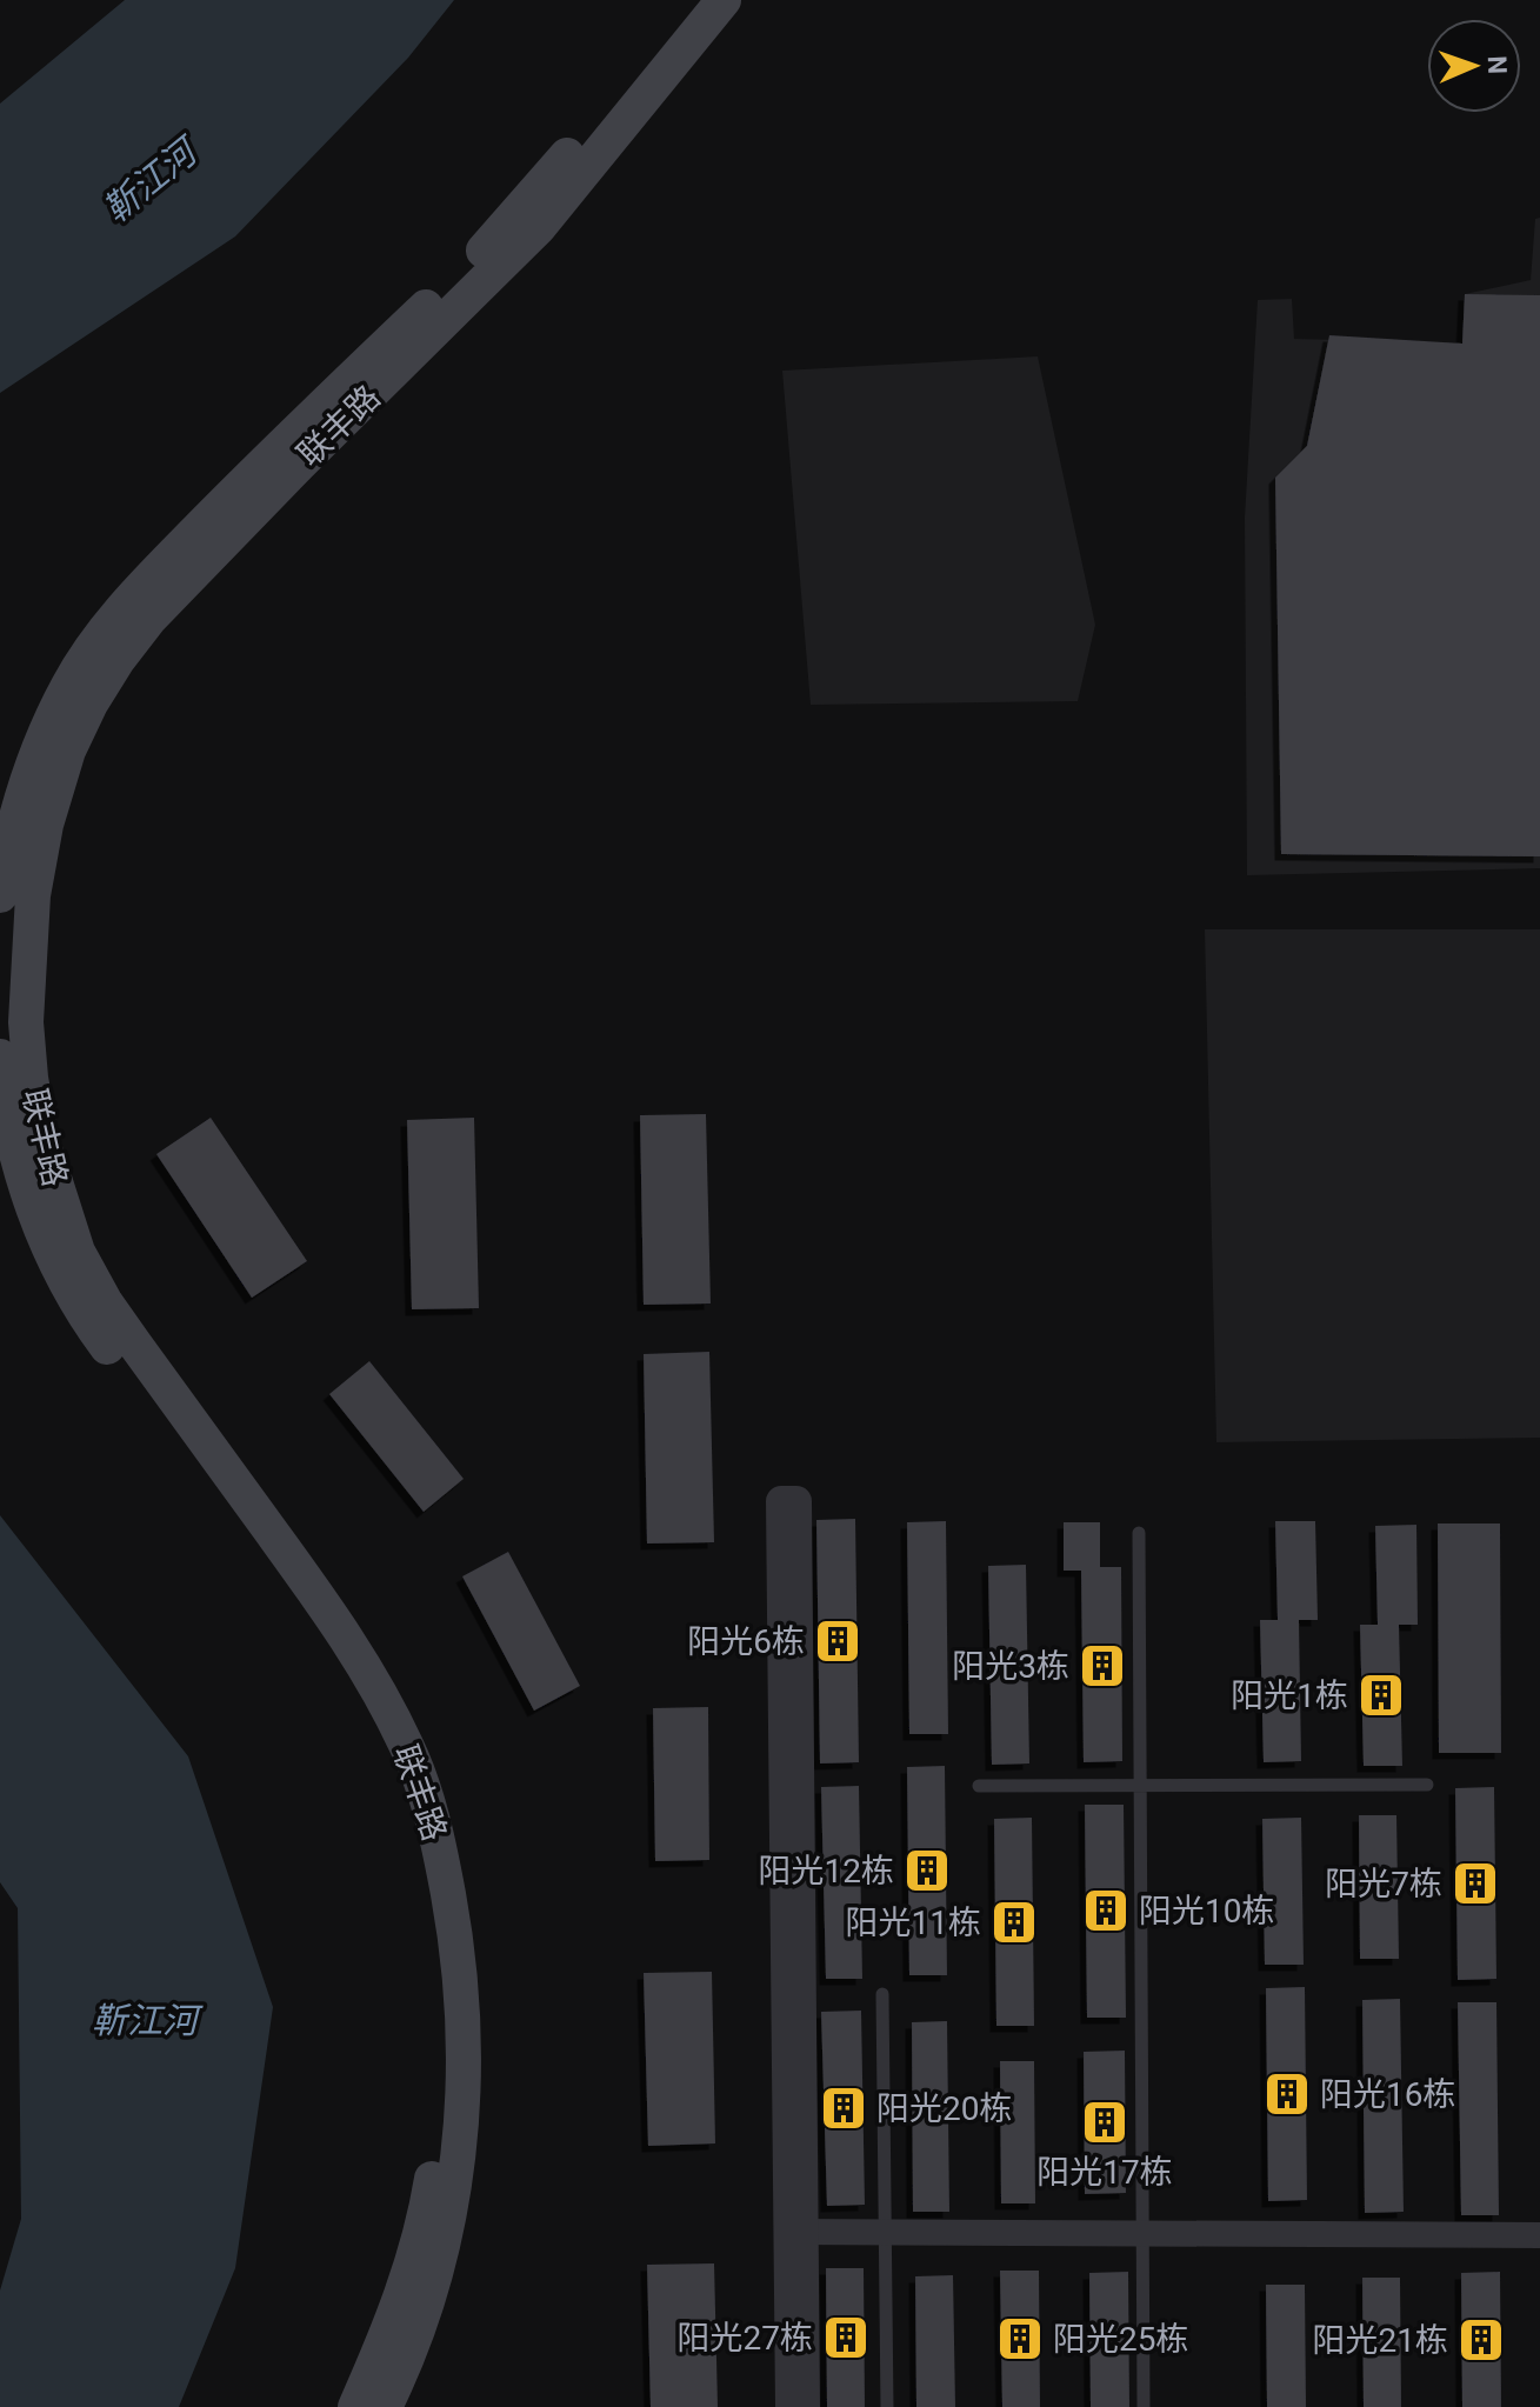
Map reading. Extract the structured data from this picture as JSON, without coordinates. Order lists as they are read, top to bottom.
{
  "streets": {
    "main road": ["联丰路"]
  },
  "water": ["靳江河"],
  "places": {
    "building": [
      "阳光6栋",
      "阳光3栋",
      "阳光1栋",
      "阳光12栋",
      "阳光7栋",
      "阳光10栋",
      "阳光11栋",
      "阳光16栋",
      "阳光20栋",
      "阳光17栋",
      "阳光27栋",
      "阳光25栋",
      "阳光21栋"
    ]
  },
  "north": "right"
}
